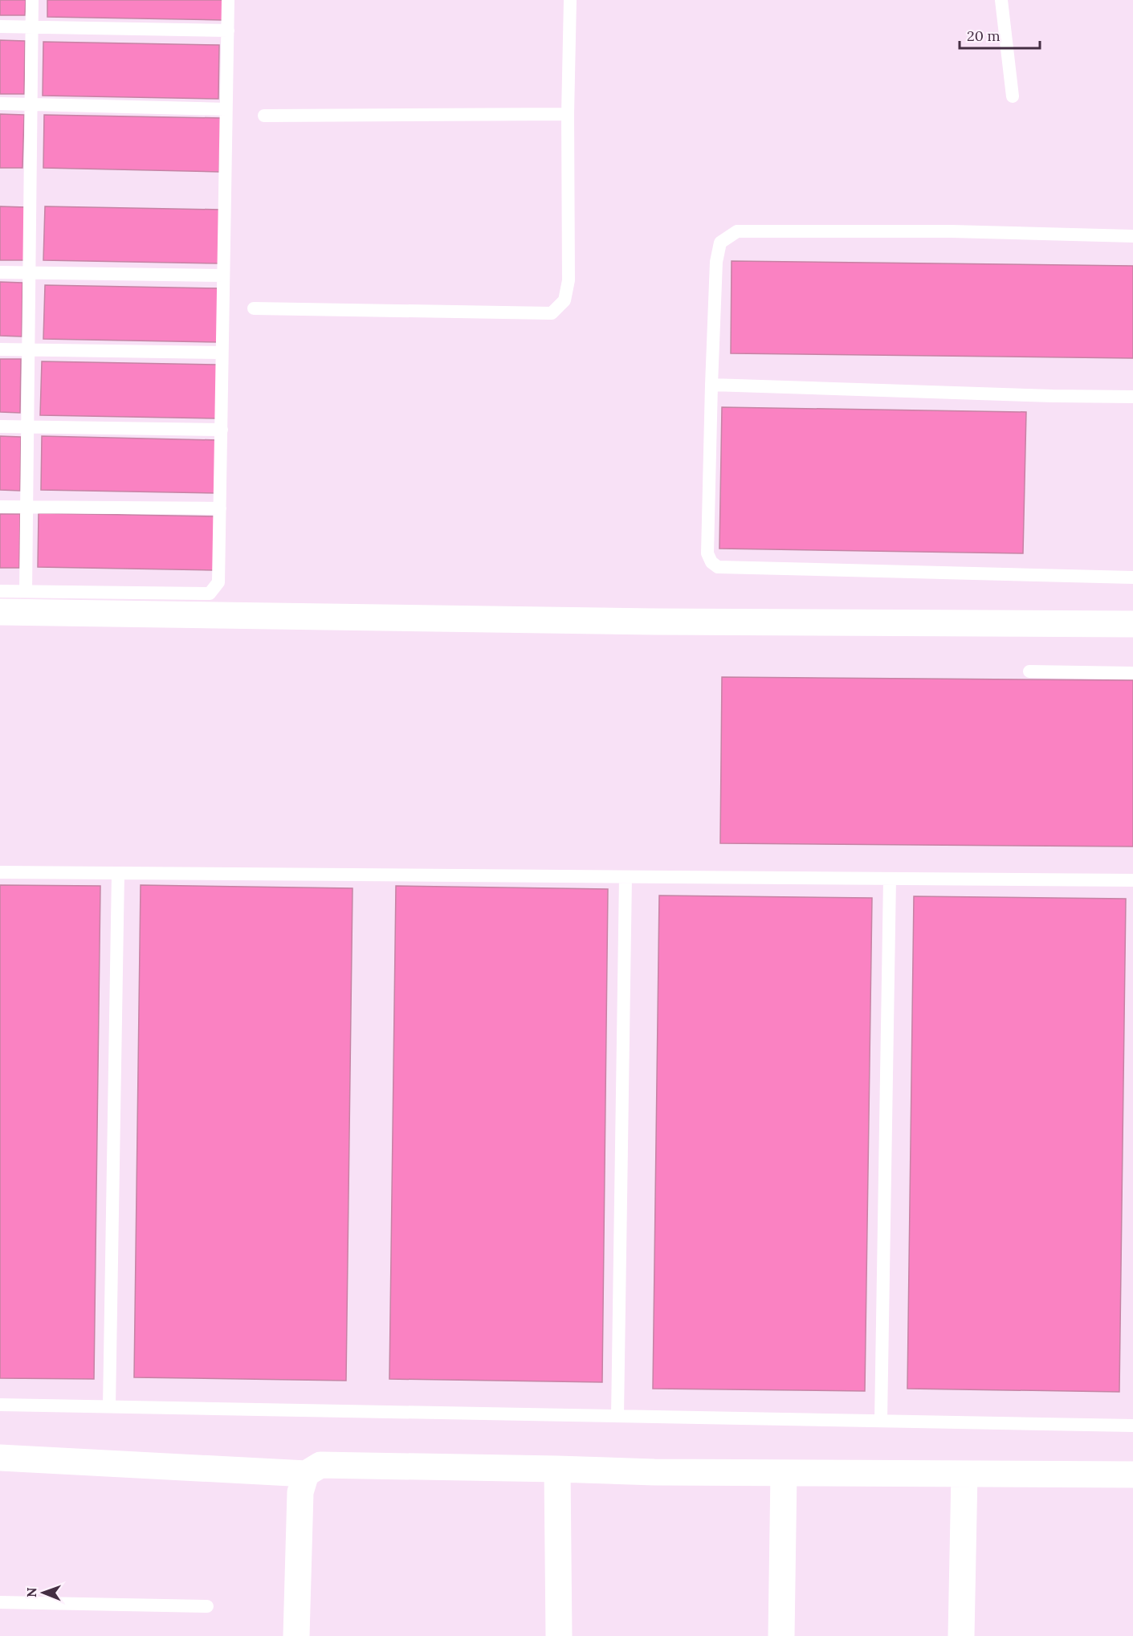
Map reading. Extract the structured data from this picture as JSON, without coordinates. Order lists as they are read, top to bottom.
{
  "scale_bar": "20 m",
  "north": "left"
}
